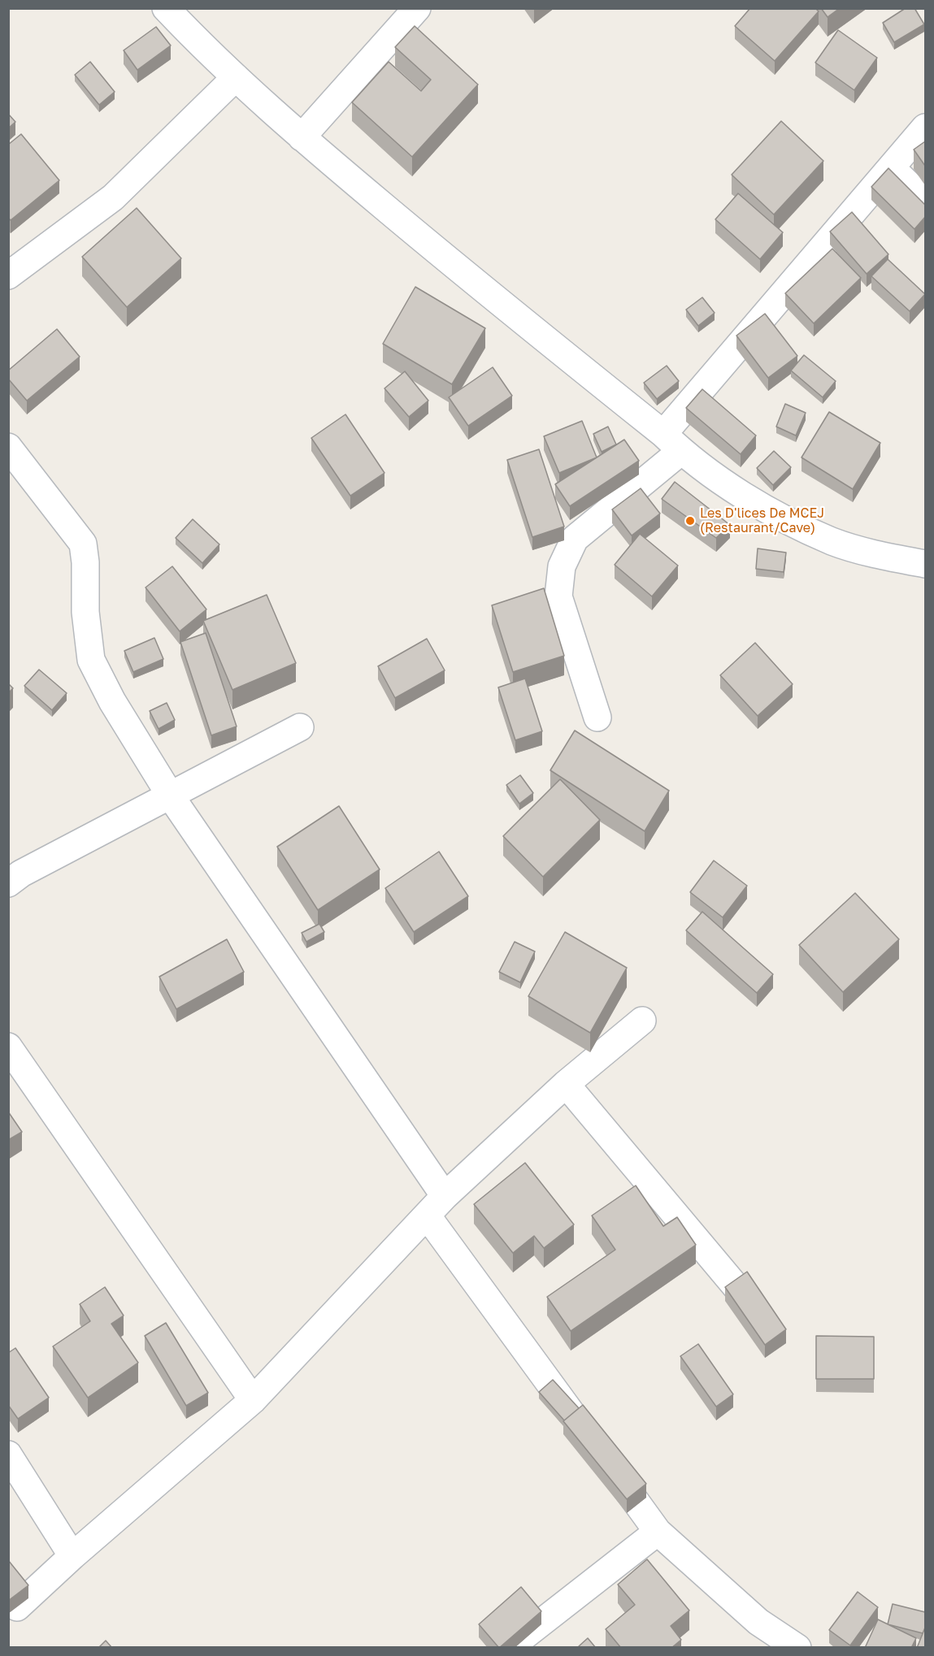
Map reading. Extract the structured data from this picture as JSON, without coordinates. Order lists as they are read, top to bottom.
{
  "places": ["Les D'lices De MCEJ (Restaurant/Cave)"]
}
